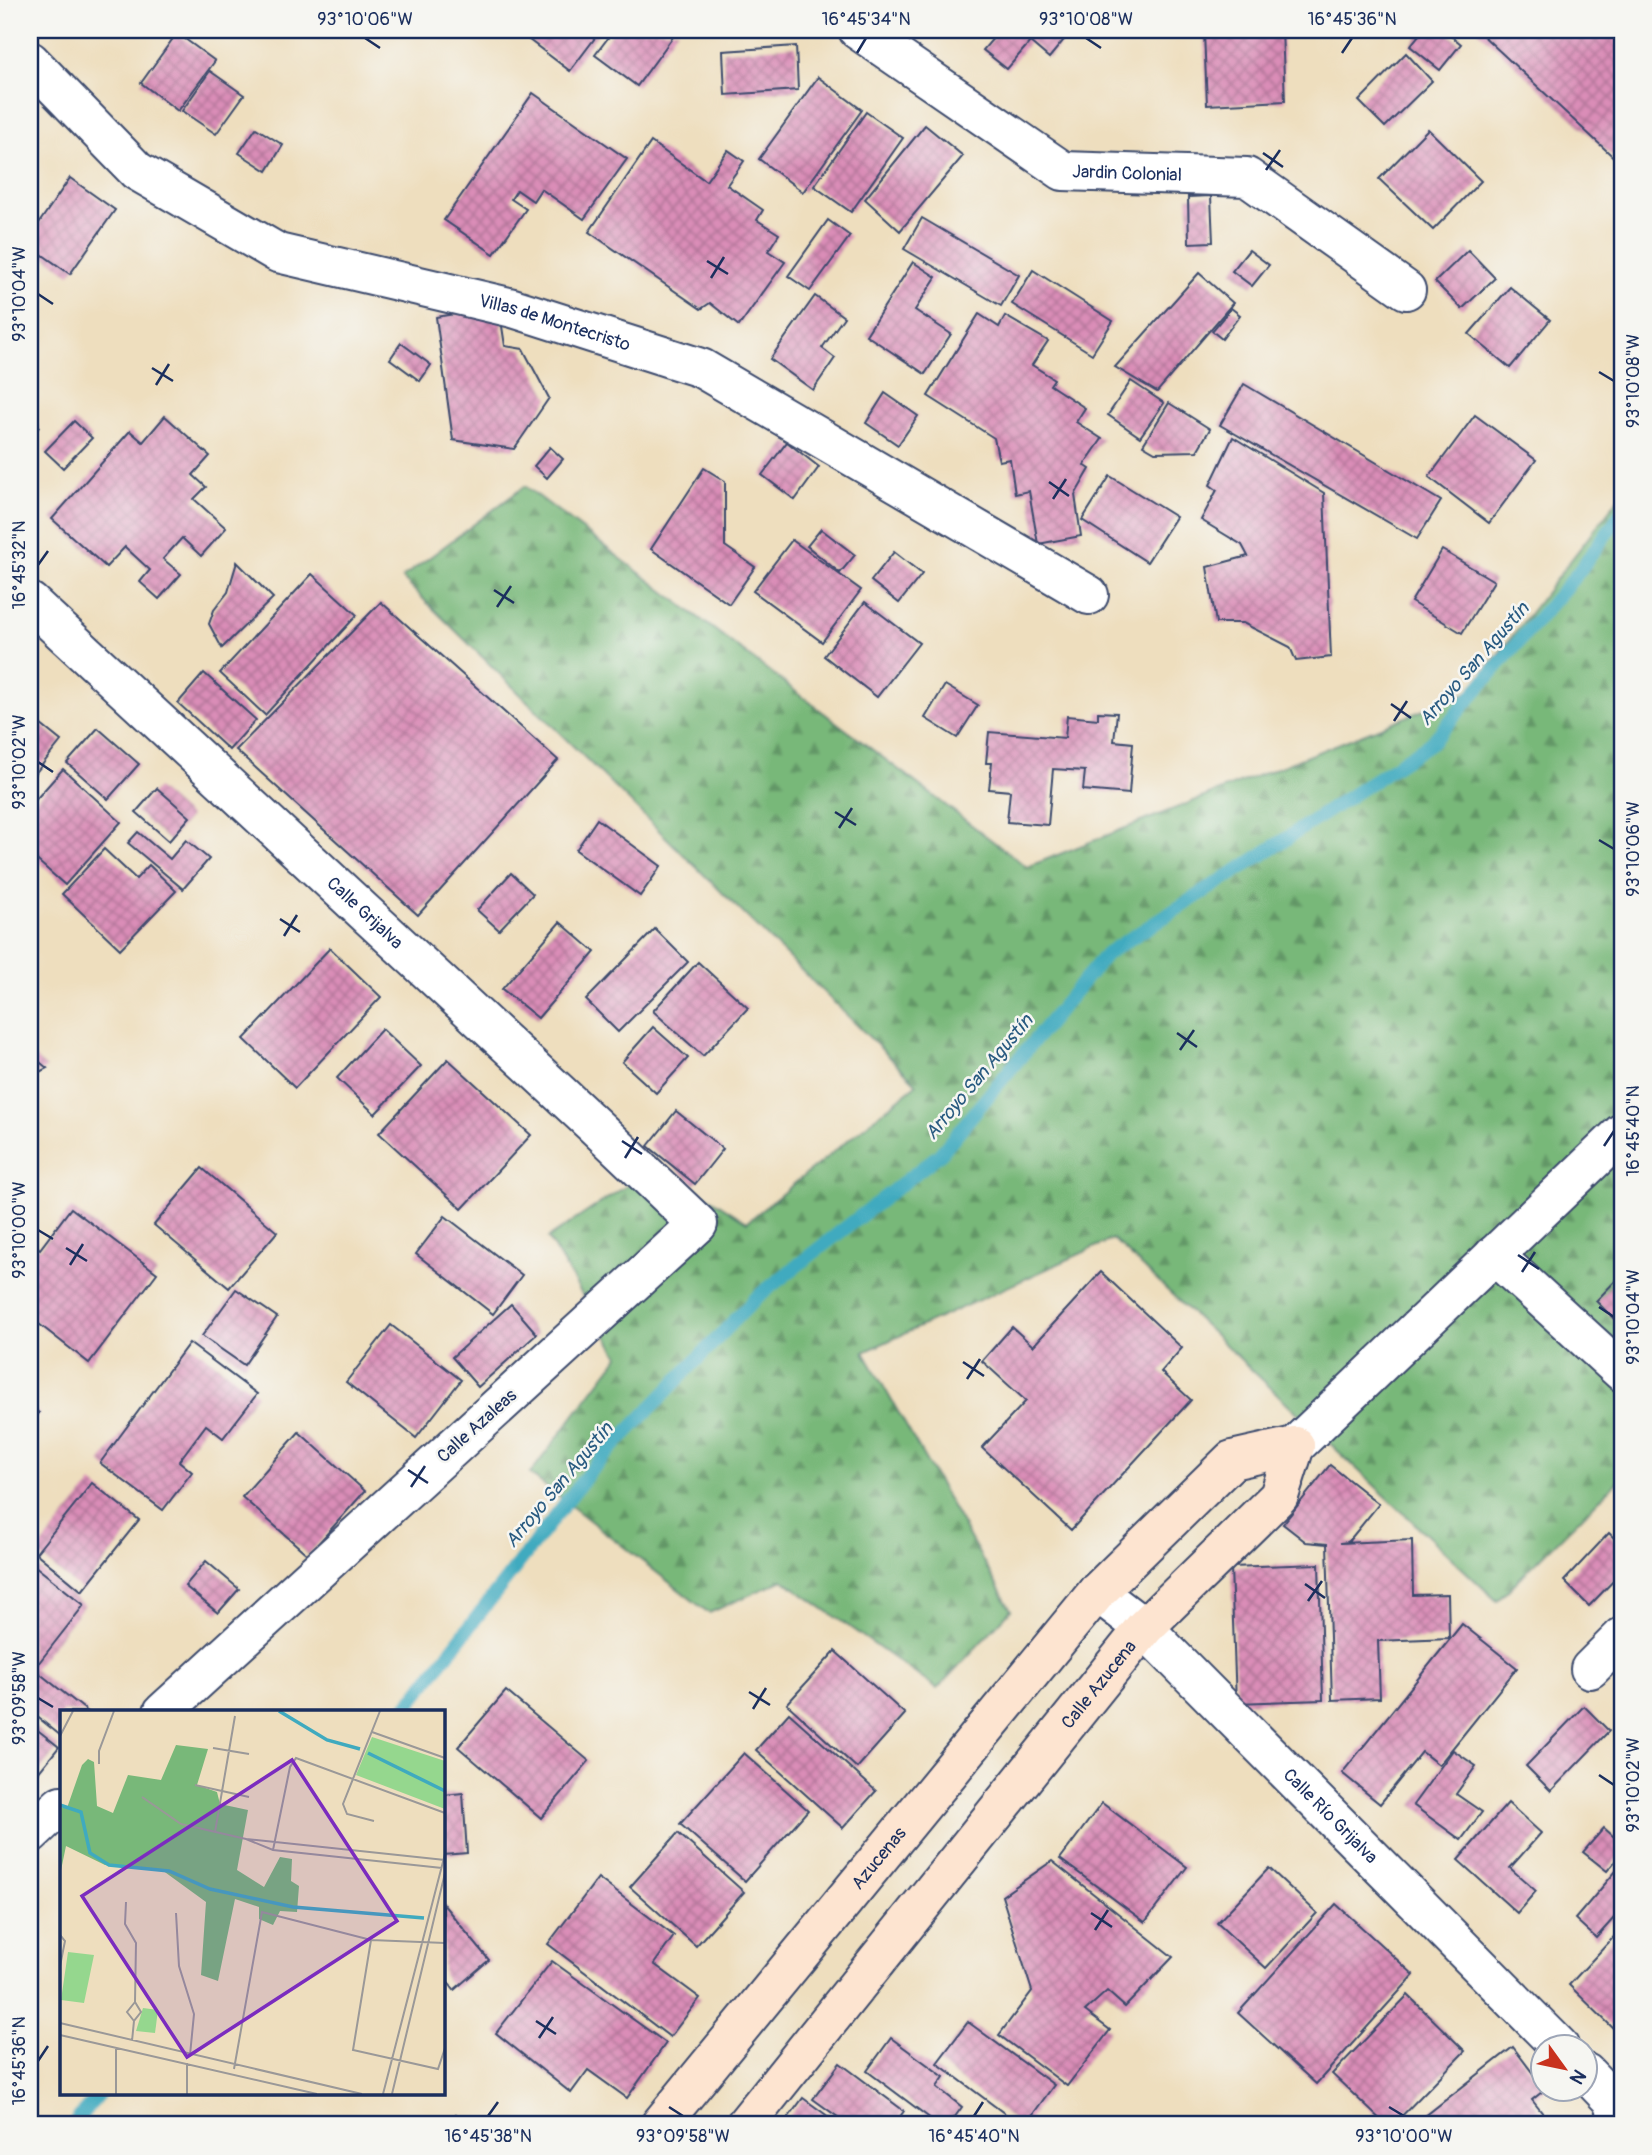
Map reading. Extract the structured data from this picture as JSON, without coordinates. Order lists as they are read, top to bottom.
{
  "streets": {
    "street": [
      "Jardin Colonial",
      "Villas de Montecristo",
      "Calle Grijalva",
      "Calle Azaleas",
      "Calle Azucena",
      "Calle Río Grijalva",
      "Azucenas"
    ]
  },
  "crossings": [
    ["Calle Grijalva", "Calle Azaleas"],
    ["Calle Azucena", "Calle Río Grijalva"],
    ["Calle Río Grijalva", "Azucenas"]
  ],
  "water": ["Arroyo San Agustín"],
  "north": "bottom right",
  "coordinates": [
    "93°10'06\"W",
    "16°45'34\"N",
    "93°10'08\"W",
    "16°45'36\"N",
    "93°10'04\"W",
    "16°45'32\"N",
    "93°10'02\"W",
    "16°45'40\"N",
    "93°10'00\"W",
    "93°09'58\"W",
    "16°45'38\"N"
  ]
}
